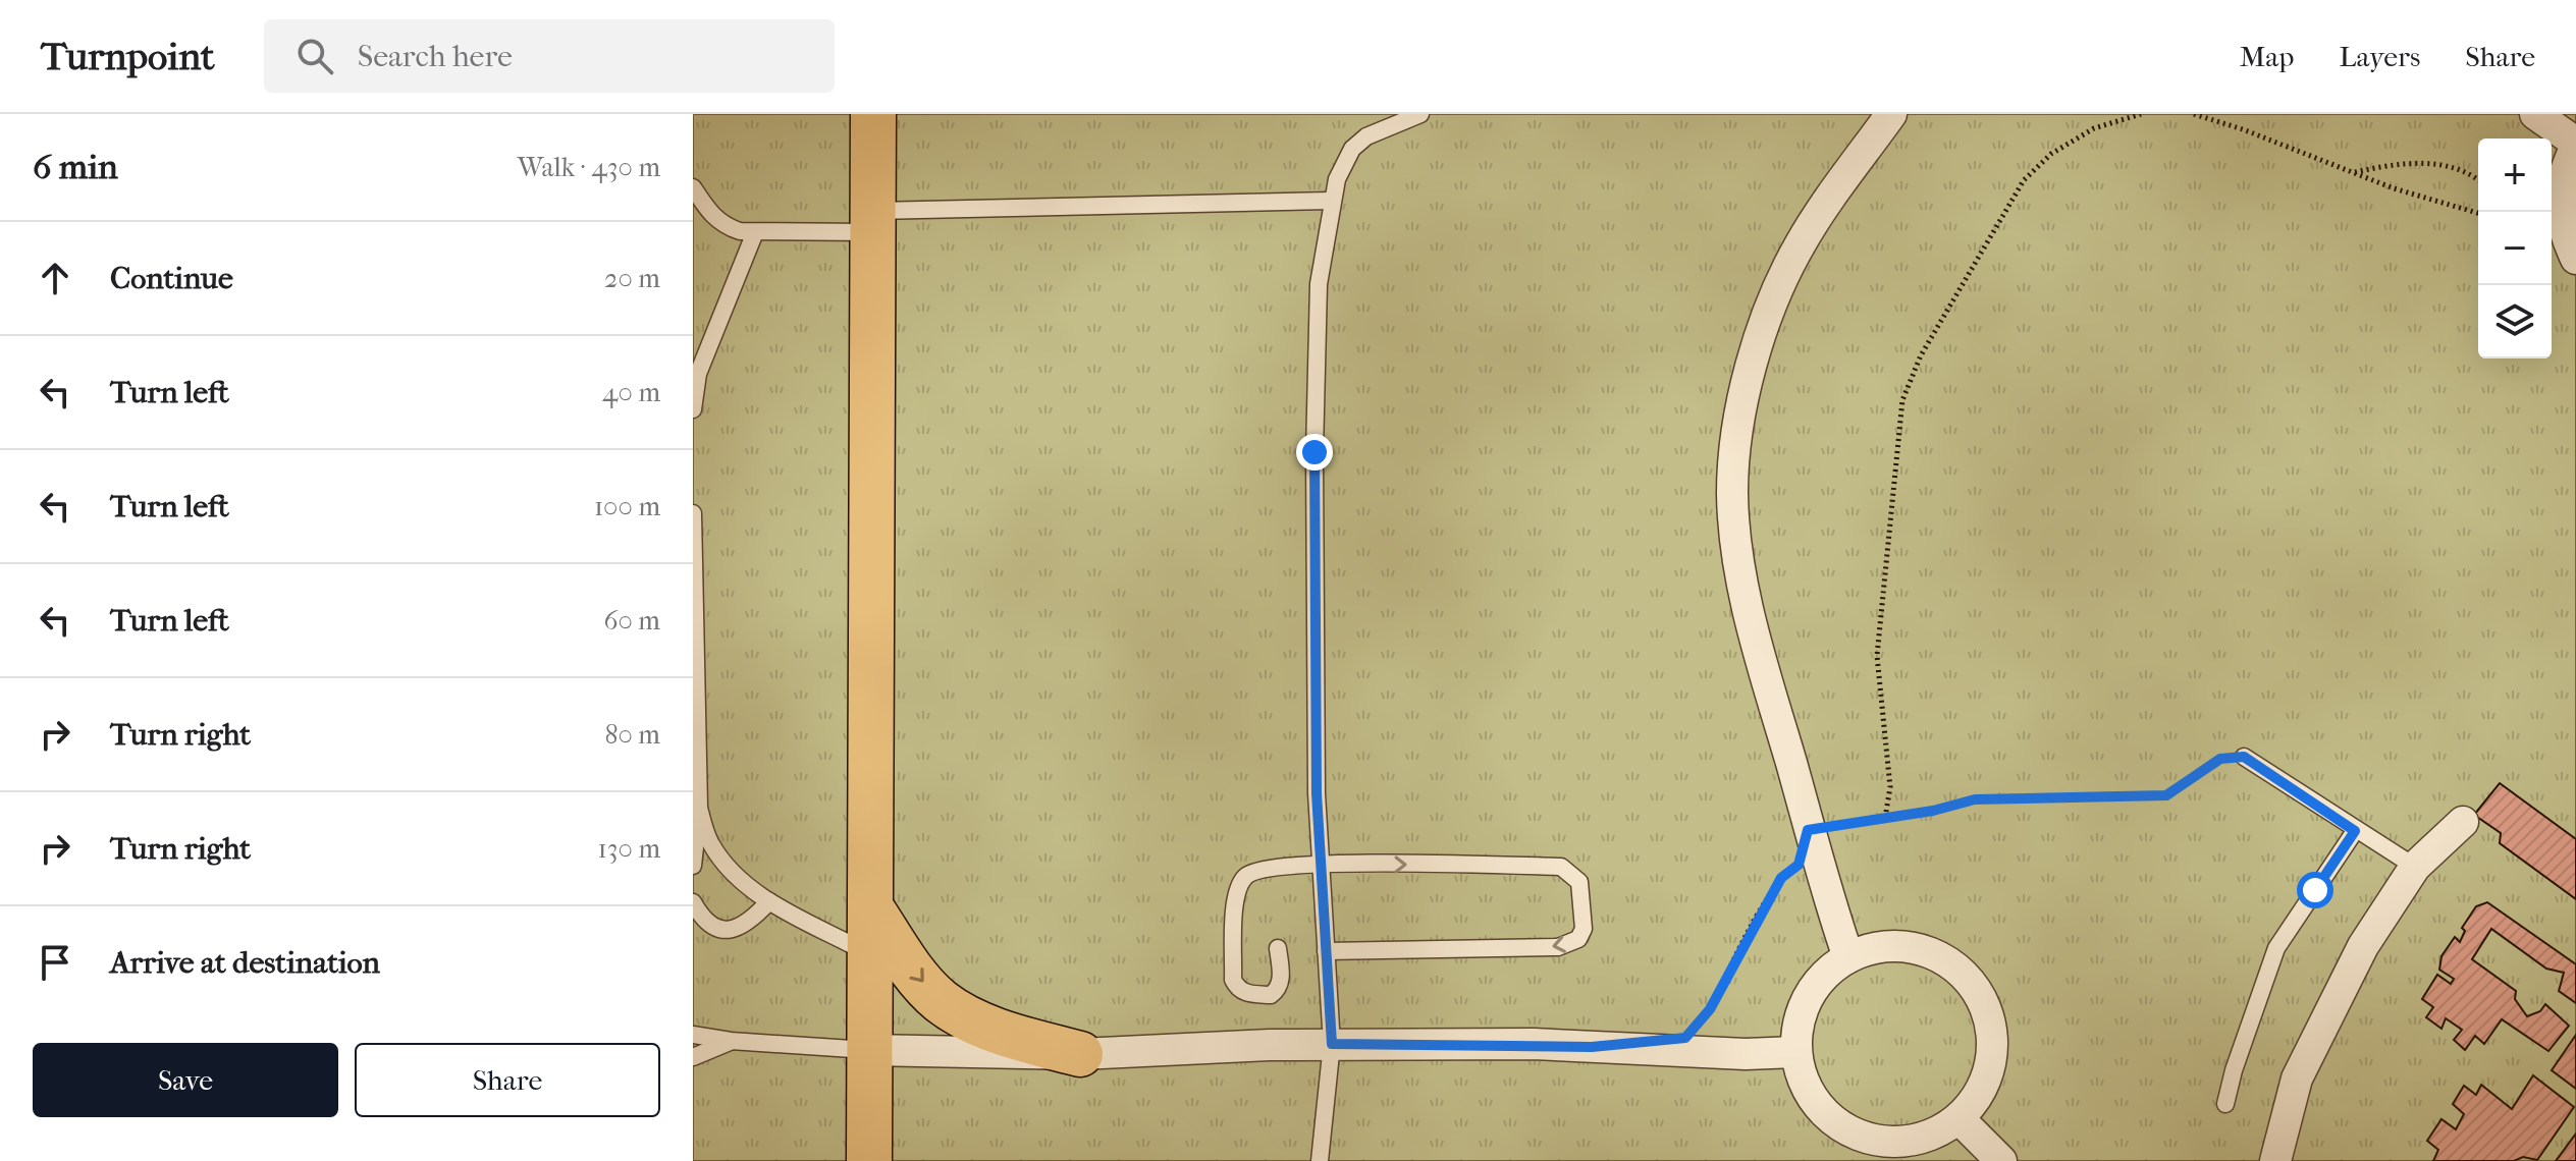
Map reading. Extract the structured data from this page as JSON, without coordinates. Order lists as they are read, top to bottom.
{
  "page": {
    "header": "Turnpoint",
    "search": "Search here",
    "nav": ["Map", "Layers", "Share"],
    "heading": ["6 min", "Walk · 430 m"],
    "map_buttons": ["+", "−"],
    "list": [
      ["Continue", "20 m"],
      ["Turn left", "40 m"],
      ["Turn left", "100 m"],
      ["Turn left", "60 m"],
      ["Turn right", "80 m"],
      ["Turn right", "130 m"],
      "Arrive at destination"
    ],
    "buttons": ["Save", "Share"]
  }
}
